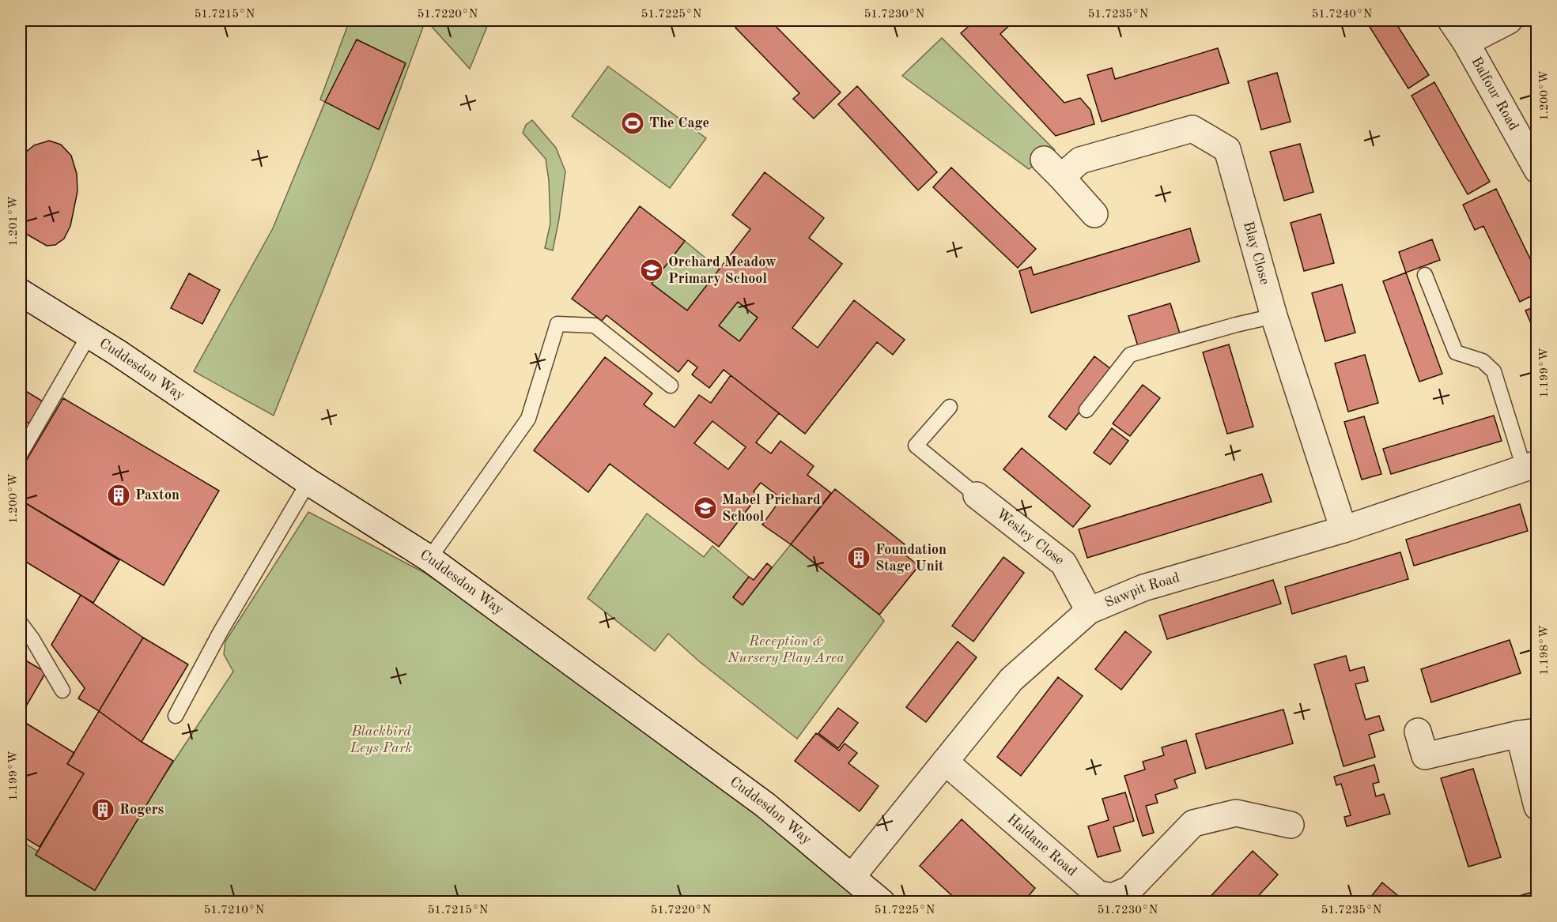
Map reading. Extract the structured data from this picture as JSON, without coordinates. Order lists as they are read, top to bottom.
{
  "streets": {
    "street": [
      "Balfour Road",
      "Blay Close",
      "Cuddesdon Way",
      "Wesley Close",
      "Sawpit Road",
      "Haldane Road"
    ]
  },
  "crossings": [
    ["Blay Close", "Sawpit Road"],
    ["Cuddesdon Way", "Sawpit Road"],
    ["Wesley Close", "Sawpit Road"],
    ["Sawpit Road", "Haldane Road"]
  ],
  "parks": ["Reception & Nursery Play Area", "Blackbird Leys Park"],
  "places": {
    "sports": ["The Cage"],
    "school or university": ["Orchard Meadow Primary School", "Mabel Prichard School"],
    "building": ["Paxton", "Foundation Stage Unit", "Rogers"]
  },
  "coordinates": [
    "51.7215°N",
    "51.7220°N",
    "51.7225°N",
    "51.7230°N",
    "51.7235°N",
    "51.7240°N",
    "1.200°W",
    "1.201°W",
    "1.199°W",
    "1.198°W",
    "51.7210°N"
  ]
}
